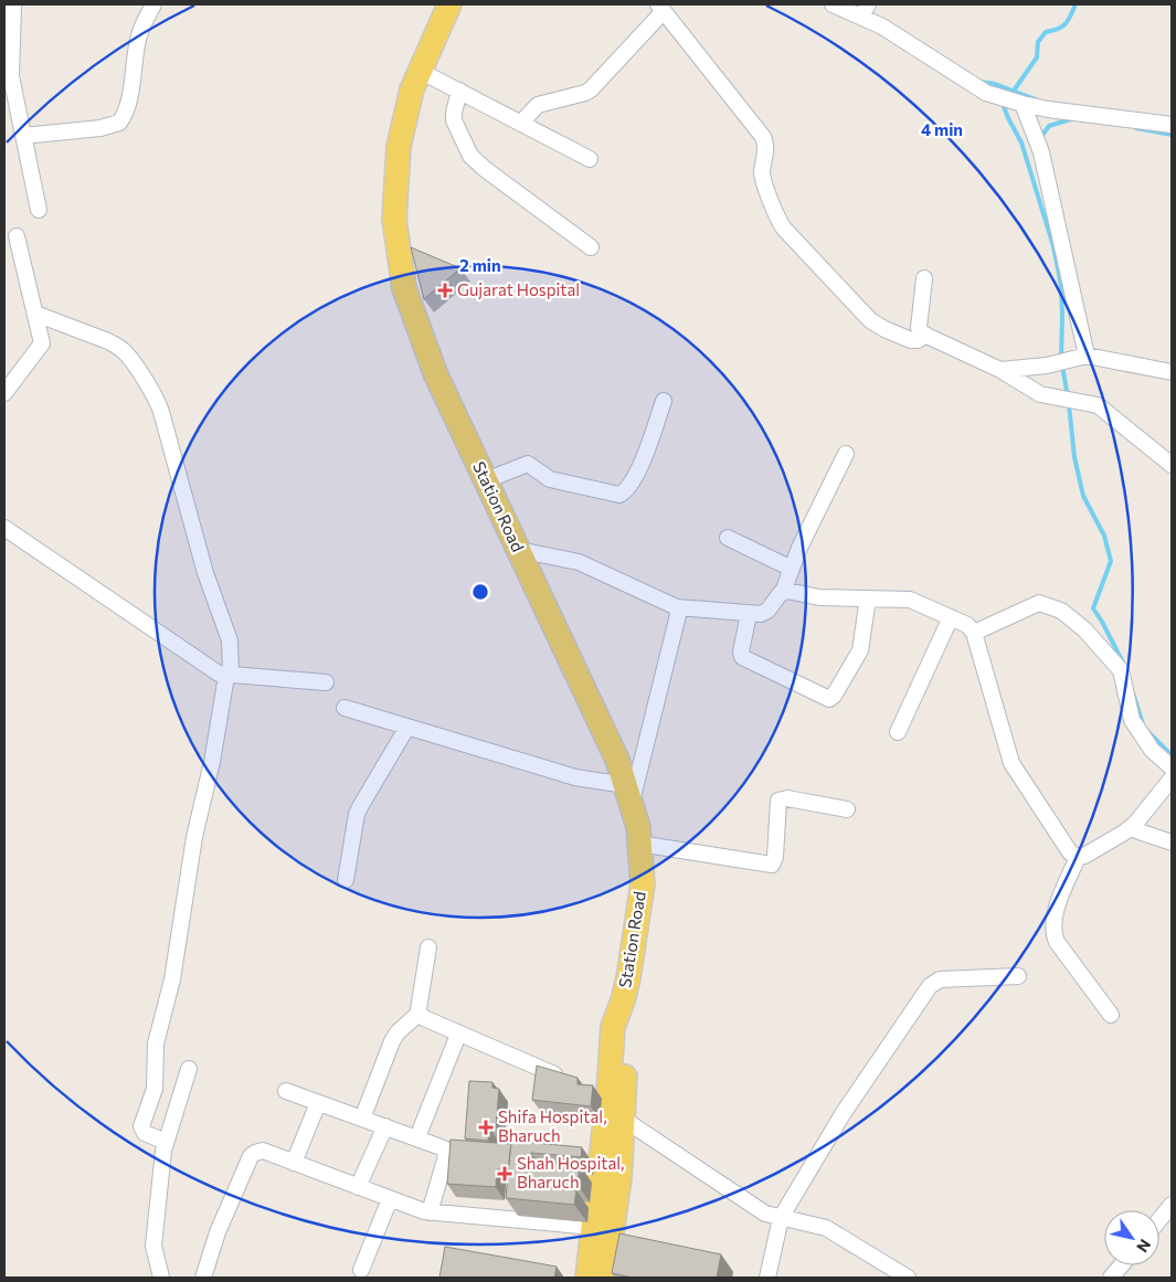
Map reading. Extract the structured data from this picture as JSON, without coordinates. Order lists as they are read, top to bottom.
{
  "streets": {
    "main road": ["Station Road"]
  },
  "places": {
    "health": ["Gujarat Hospital", "Shifa Hospital, Bharuch", "Shah Hospital, Bharuch"]
  },
  "north": "bottom right",
  "rings": ["4 min", "2 min"]
}
